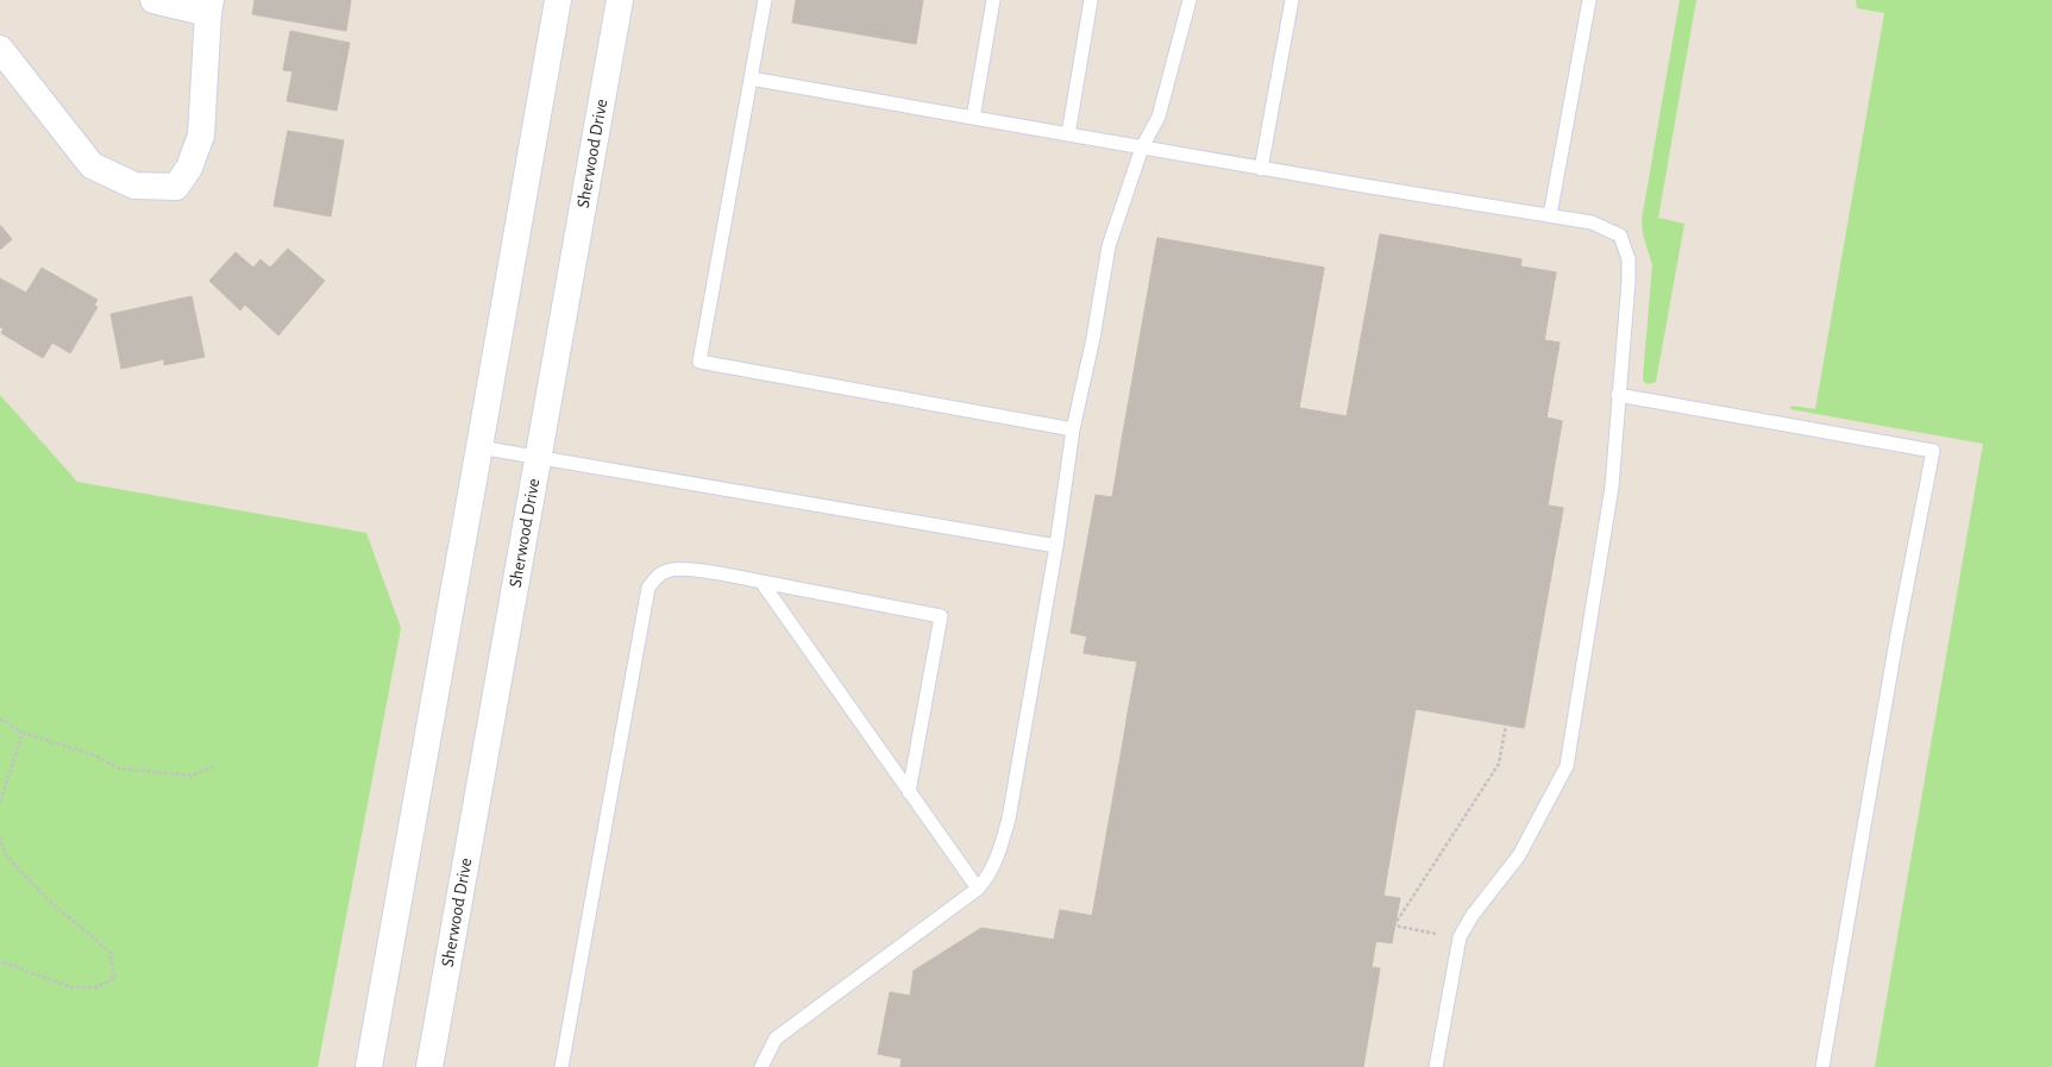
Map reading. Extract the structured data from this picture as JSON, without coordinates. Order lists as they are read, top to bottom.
{
  "streets": {
    "main road": ["Sherwood Drive"]
  }
}
